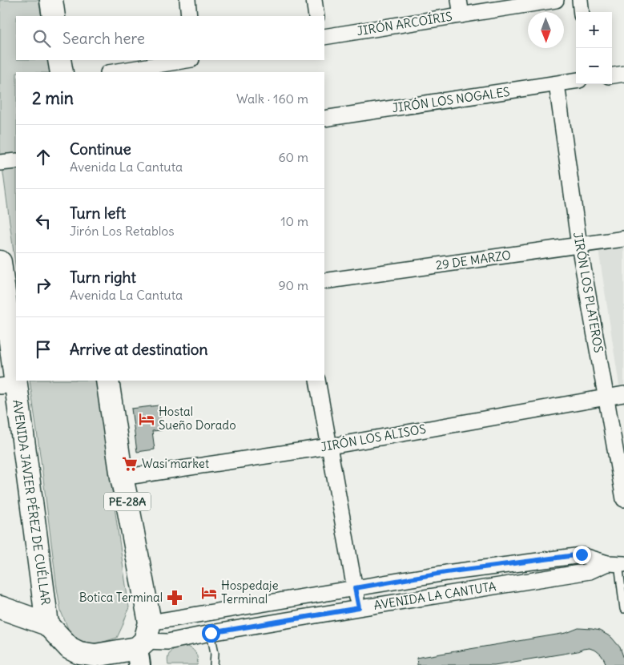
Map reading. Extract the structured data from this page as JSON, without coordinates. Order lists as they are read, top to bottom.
{
  "streets": {
    "highway": ["PE-28A", "AVENIDA JAVIER PÉREZ DE CUÉLLAR"],
    "street": [
      "JIRÓN ARCOÍRIS",
      "JIRÓN LOS NOGALES",
      "29 DE MARZO",
      "JIRÓN LOS PLATEROS",
      "JIRÓN LOS ALISOS",
      "AVENIDA LA CANTUTA"
    ]
  },
  "crossings": [
    ["JIRÓN LOS NOGALES", "JIRÓN LOS PLATEROS"],
    ["29 DE MARZO", "JIRÓN LOS PLATEROS"],
    ["JIRÓN LOS PLATEROS", "JIRÓN LOS ALISOS"],
    ["JIRÓN LOS ALISOS", "PE-28A"],
    ["PE-28A", "AVENIDA LA CANTUTA"]
  ],
  "places": {
    "hotel": ["Hostal Sueño Dorado", "Hospedaje Terminal"],
    "supermarket": ["Wasi market"],
    "pharmacy": ["Botica Terminal"]
  },
  "north": "bottom",
  "page": {
    "map_buttons": ["+", "−"],
    "search": "Search here",
    "heading": ["2 min", "Walk · 160 m"],
    "list": [
      ["Continue", "Avenida La Cantuta", "60 m"],
      ["Turn left", "Jirón Los Retablos", "10 m"],
      ["Turn right", "Avenida La Cantuta", "90 m"],
      "Arrive at destination"
    ]
  }
}
